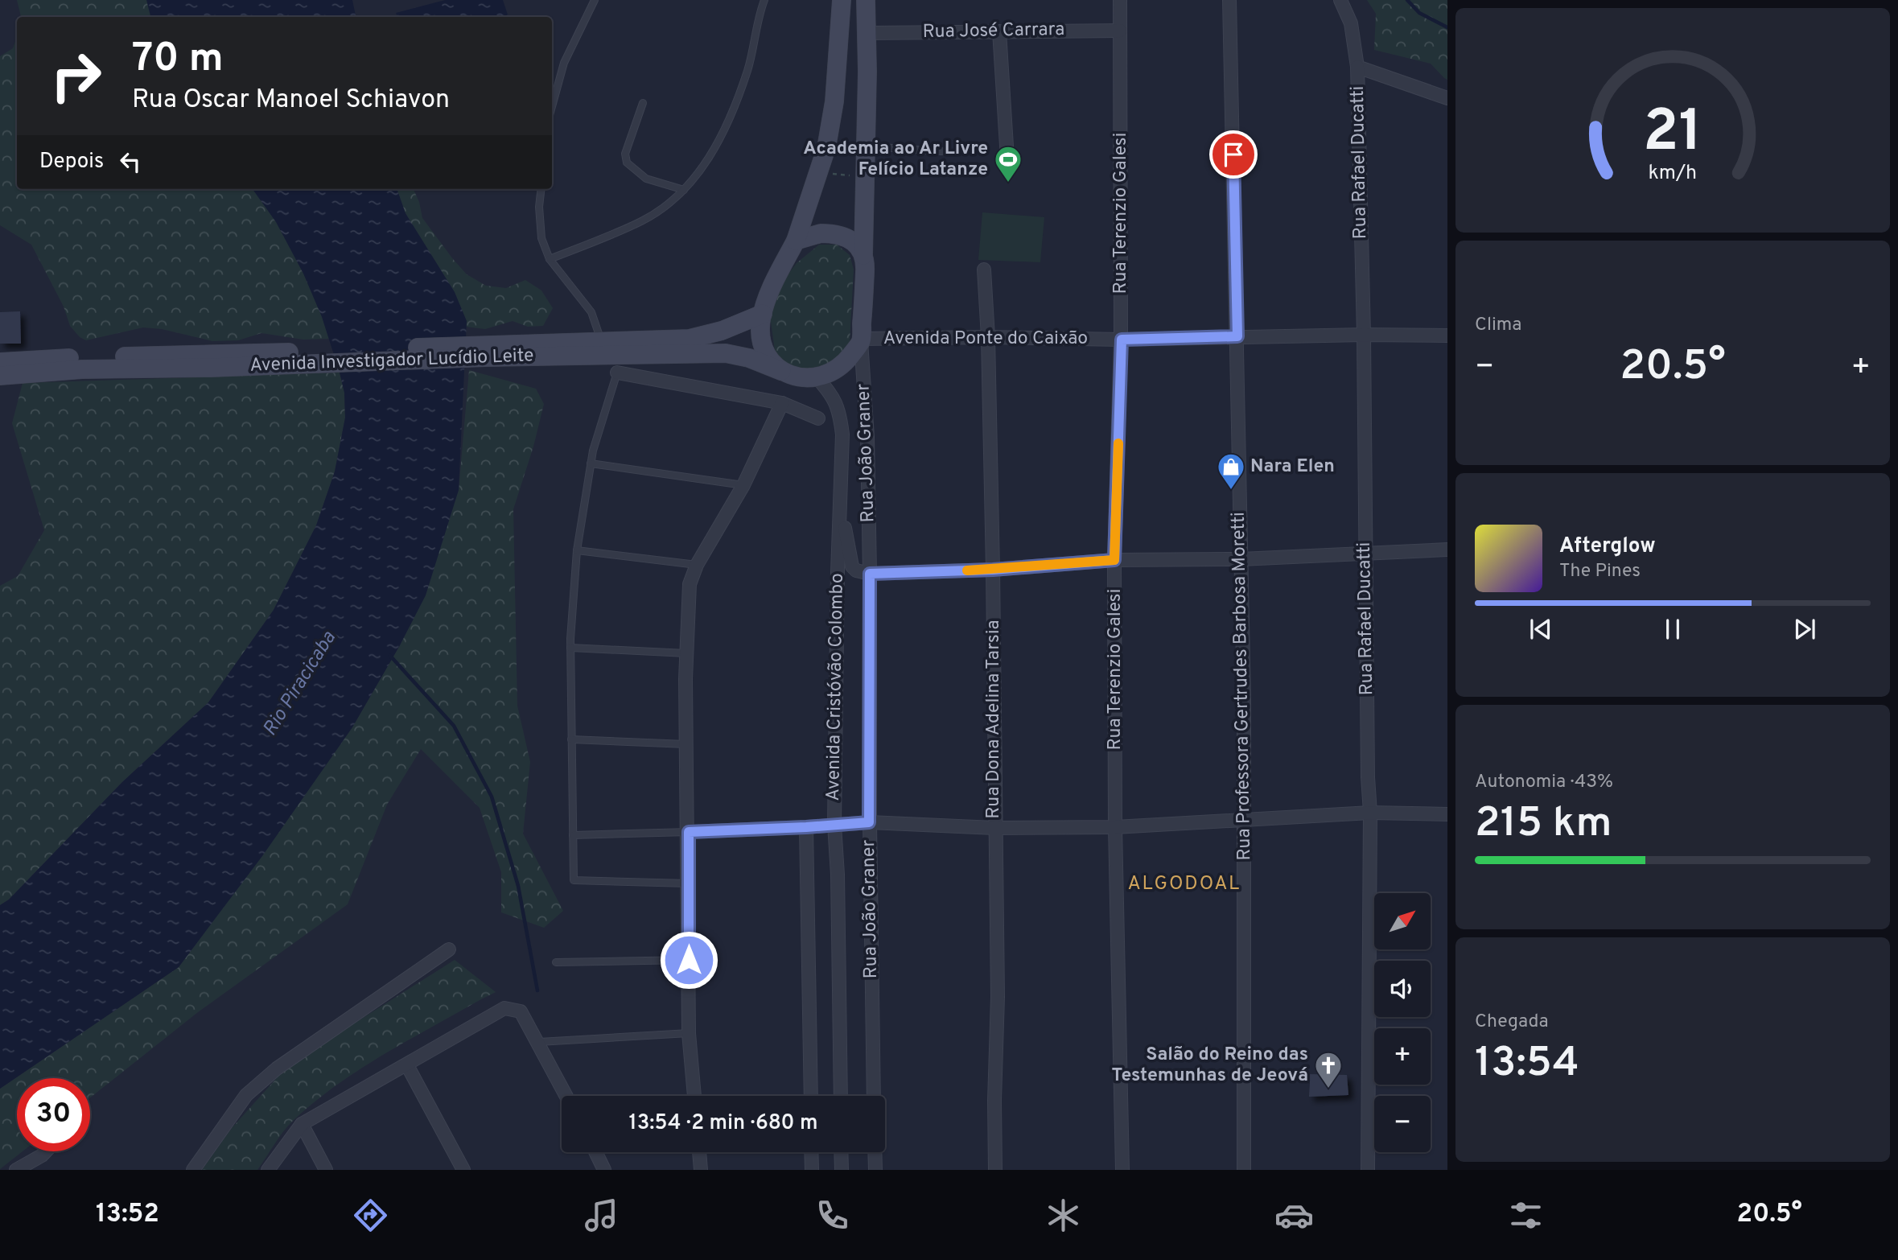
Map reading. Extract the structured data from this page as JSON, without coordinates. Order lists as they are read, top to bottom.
{
  "streets": {
    "main road": ["Avenida Investigador Lucídio Leite"],
    "street": [
      "Rua José Carrara",
      "Rua Rafael Ducatti",
      "Rua Terenzio Galesi",
      "Avenida Ponte do Caixão",
      "Rua João Graner",
      "Rua Professora Gertrudes Barbosa Moretti",
      "Avenida Cristóvão Colombo",
      "Rua Dona Adelina Tarsia"
    ]
  },
  "crossings": [
    ["Rua José Carrara", "Rua Terenzio Galesi"],
    ["Rua Rafael Ducatti", "Avenida Ponte do Caixão"],
    ["Rua Terenzio Galesi", "Avenida Ponte do Caixão"],
    ["Avenida Ponte do Caixão", "Avenida Investigador Lucídio Leite"],
    ["Avenida Ponte do Caixão", "Rua João Graner"],
    ["Avenida Ponte do Caixão", "Rua Professora Gertrudes Barbosa Moretti"],
    ["Avenida Ponte do Caixão", "Avenida Cristóvão Colombo"],
    ["Avenida Ponte do Caixão", "Rua Dona Adelina Tarsia"],
    ["Avenida Investigador Lucídio Leite", "Rua João Graner"],
    ["Avenida Investigador Lucídio Leite", "Avenida Cristóvão Colombo"],
    ["Rua João Graner", "Avenida Cristóvão Colombo"]
  ],
  "districts": ["ALGODOAL"],
  "water": ["Rio Piracicaba"],
  "places": {
    "sports": ["Academia ao Ar Livre Felício Latanze"],
    "shop": ["Nara Elen"],
    "church": ["Salão do Reino das Testemunhas de Jeová"]
  },
  "north": "top right",
  "page": {
    "turn": ["70 m", "Rua Oscar Manoel Schiavon"],
    "then": "Depois",
    "tile": [
      "Clima",
      ["Autonomia · 43%", "215 km"],
      ["Chegada", "13:54"]
    ],
    "heat": ["−", "20.5°", "+"],
    "song": ["Afterglow", "The Pines"],
    "map_buttons": ["+", "−"],
    "limit": "30",
    "trip": "13:54 · 2 min · 680 m",
    "tabs": ["13:52", "20.5°"],
    "gauge": ["21", "km/h"]
  }
}
